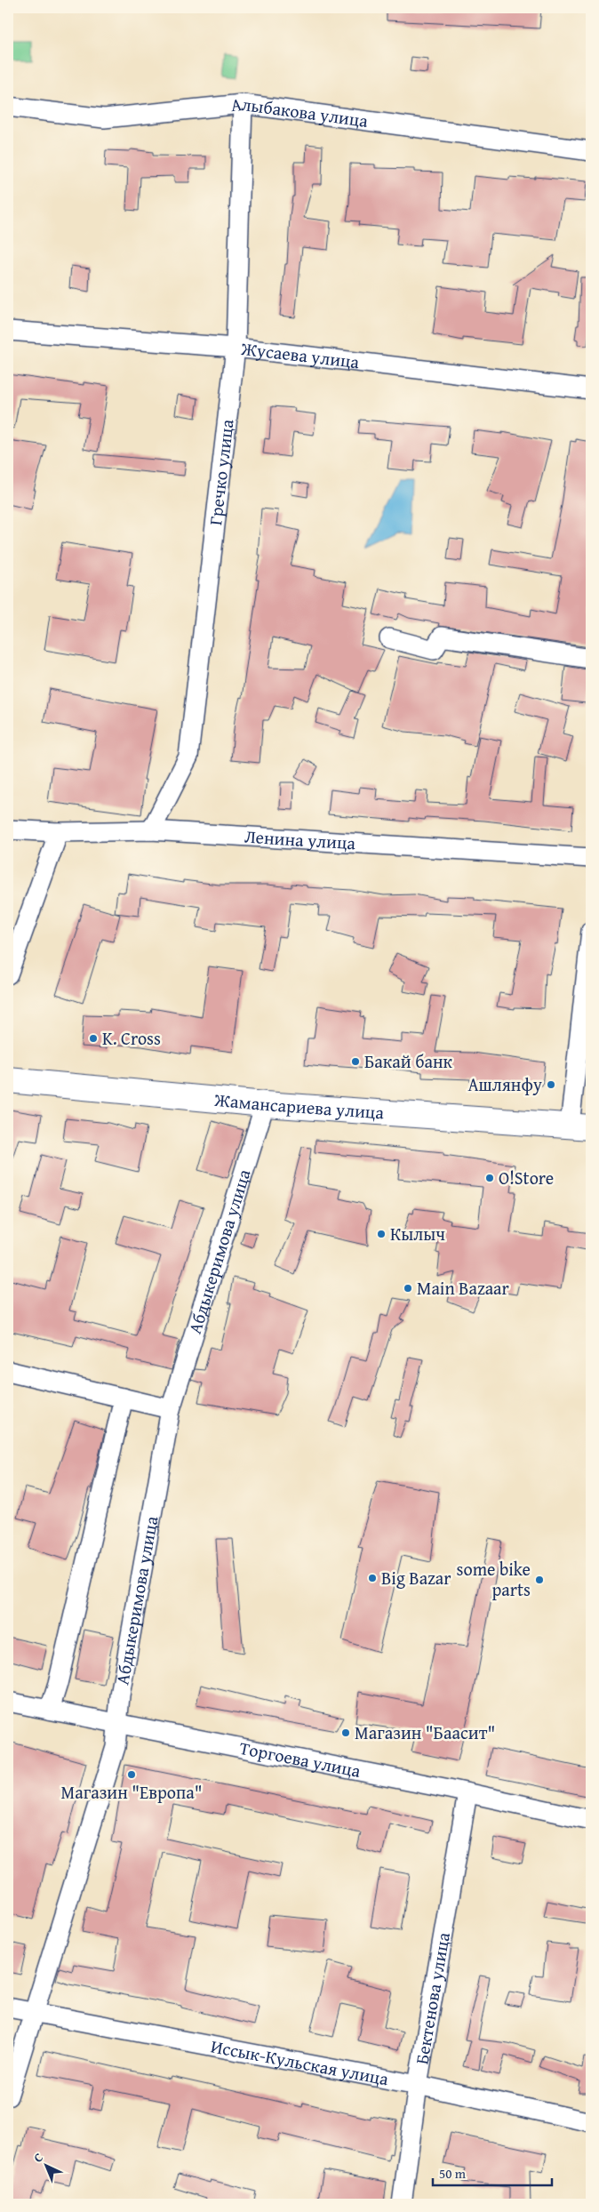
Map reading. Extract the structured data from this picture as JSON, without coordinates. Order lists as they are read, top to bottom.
{
  "streets": {
    "main road": ["Жамансариева улица"],
    "street": [
      "Алыбакова улица",
      "Жусаева улица",
      "Гречко улица",
      "Ленина улица",
      "Абдыкеримова улица",
      "Торгоева улица",
      "Бектенова улица",
      "Иссык-Кульская улица"
    ]
  },
  "crossings": [
    ["Алыбакова улица", "Гречко улица"],
    ["Жусаева улица", "Гречко улица"],
    ["Гречко улица", "Ленина улица"],
    ["Жамансариева улица", "Абдыкеримова улица"],
    ["Абдыкеримова улица", "Торгоева улица"],
    ["Абдыкеримова улица", "Иссык-Кульская улица"],
    ["Торгоева улица", "Бектенова улица"],
    ["Бектенова улица", "Иссык-Кульская улица"]
  ],
  "places": [
    "K. Cross",
    "Бакай банк",
    "Ашлянфу",
    "O!Store",
    "Кылыч",
    "Main Bazaar",
    "Big Bazar",
    "some bike parts",
    "Магазин \"Баасит\"",
    "Магазин \"Европа\""
  ],
  "scale_bar": "50 m",
  "north": "top left"
}
